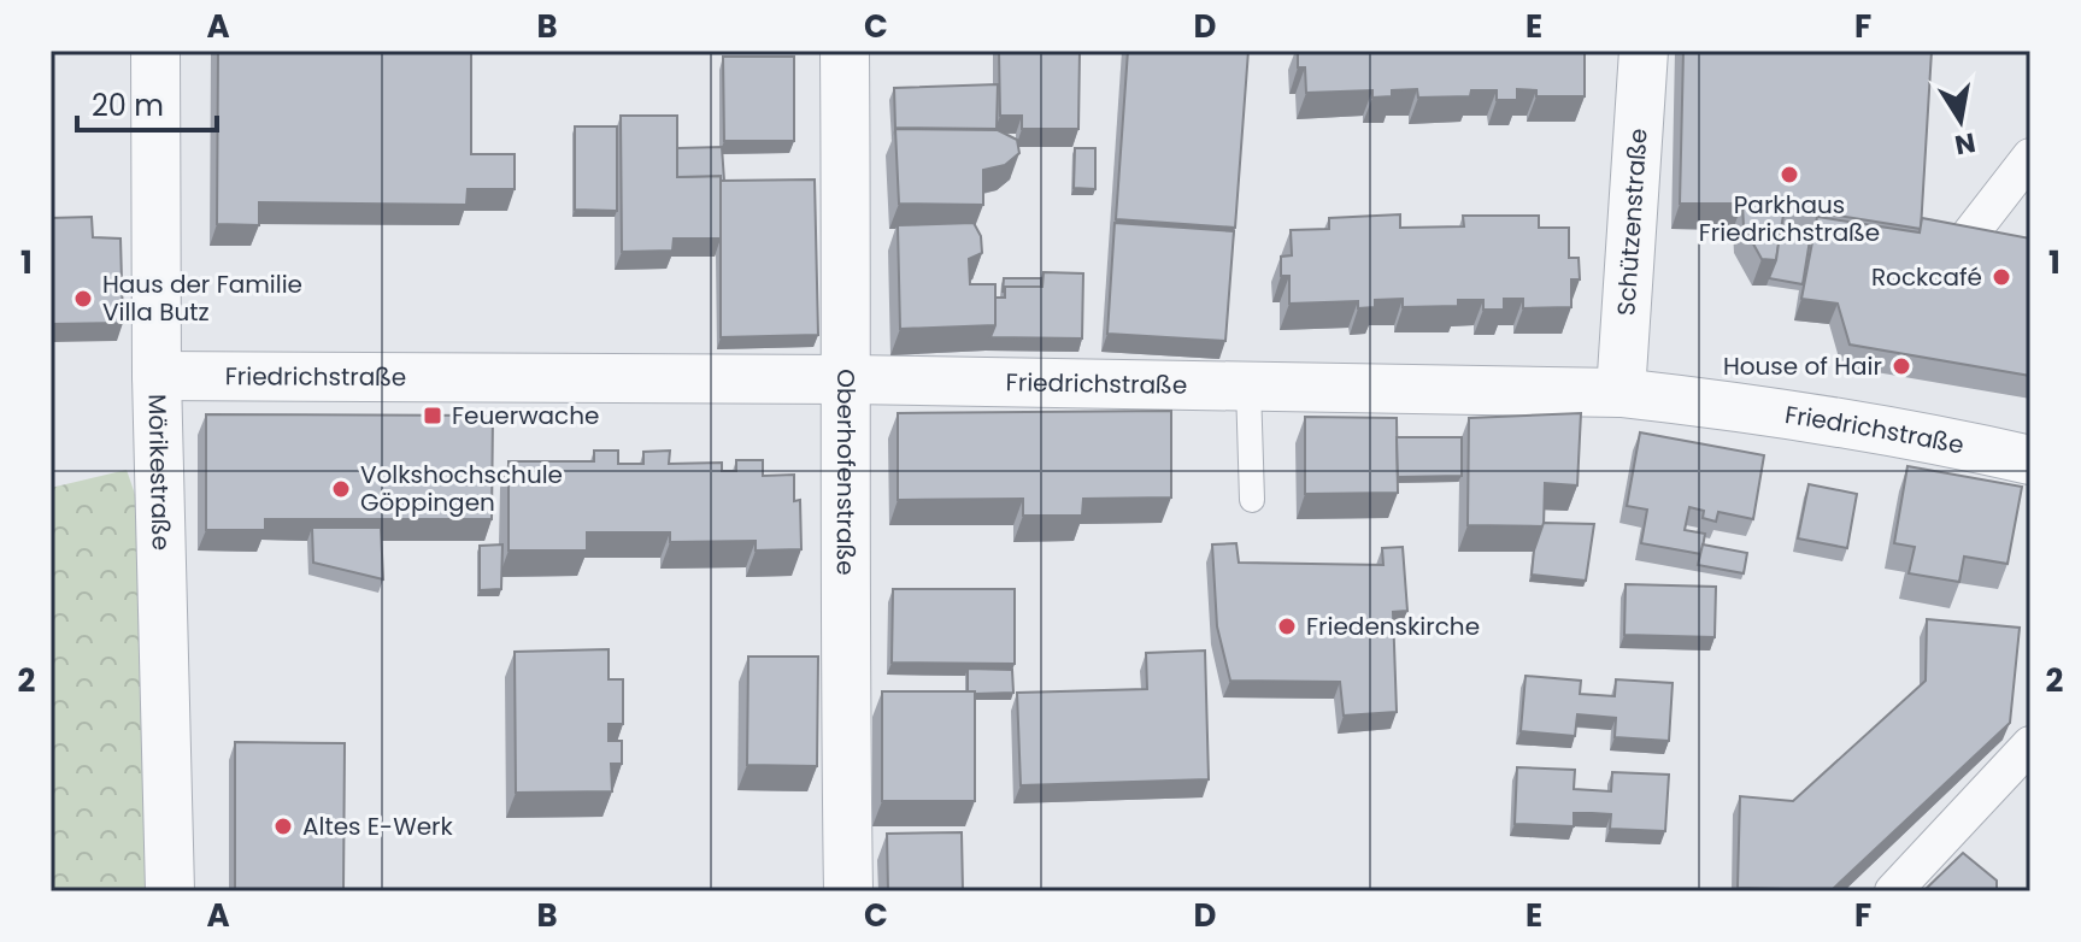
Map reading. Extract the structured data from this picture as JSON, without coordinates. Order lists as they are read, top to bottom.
{
  "streets": {
    "street": [
      "Schützenstraße",
      "Friedrichstraße",
      "Mörikestraße",
      "Oberhofenstraße"
    ]
  },
  "crossings": [
    ["Schützenstraße", "Friedrichstraße"],
    ["Friedrichstraße", "Mörikestraße"],
    ["Friedrichstraße", "Oberhofenstraße"]
  ],
  "places": {
    "other": [
      "Parkhaus Friedrichstraße",
      "Rockcafé",
      "Haus der Familie Villa Butz",
      "House of Hair",
      "Volkshochschule Göppingen",
      "Friedenskirche",
      "Altes E-Werk"
    ],
    "transit": ["Feuerwache"]
  },
  "scale_bar": "20 m",
  "north": "bottom",
  "grid": {
    "columns": [
      "A",
      "B",
      "C",
      "D",
      "E",
      "F"
    ],
    "rows": ["1", "2"]
  }
}
